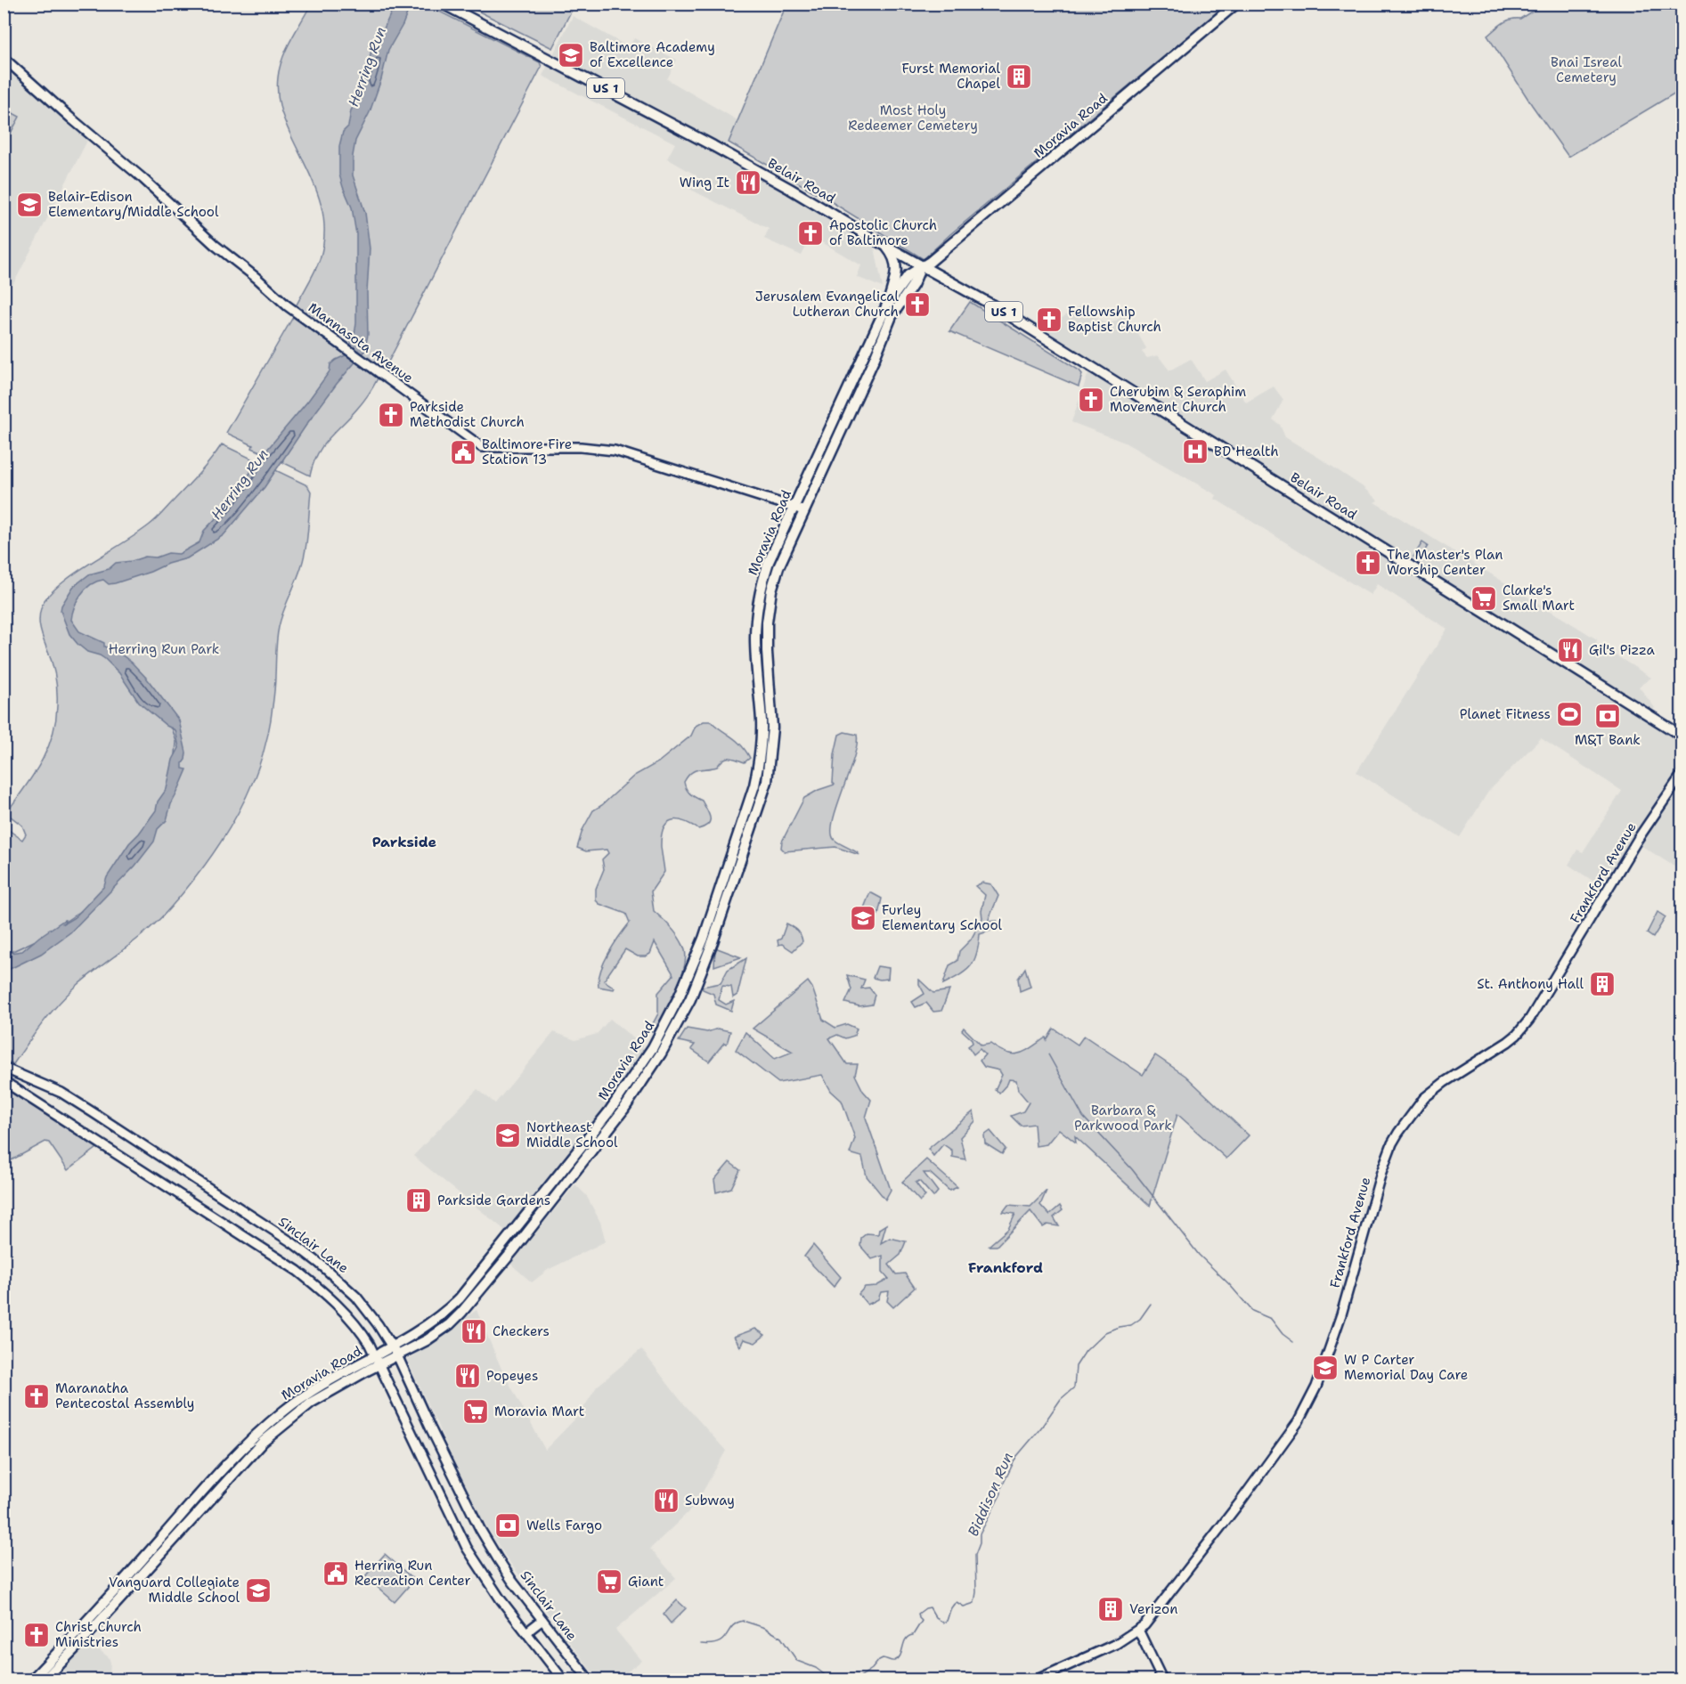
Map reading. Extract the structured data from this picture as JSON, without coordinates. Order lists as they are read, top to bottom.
{
  "streets": {
    "main road": ["US 1", "Moravia Road", "Belair Road"],
    "street": ["Mannasota Avenue", "Frankford Avenue", "Sinclair Lane"]
  },
  "crossings": [
    ["Moravia Road", "Belair Road"],
    ["Moravia Road", "Mannasota Avenue"],
    ["Moravia Road", "Sinclair Lane"]
  ],
  "districts": ["Parkside", "Frankford"],
  "water": ["Herring Run", "Biddison Run"],
  "parks": [
    "Bnai Isreal Cemetery",
    "Most Holy Redeemer Cemetery",
    "Herring Run Park",
    "Barbara & Parkwood Park"
  ],
  "places": {
    "school or university": [
      "Baltimore Academy of Excellence",
      "Belair-Edison Elementary/Middle School",
      "Furley Elementary School",
      "Northeast Middle School",
      "W P Carter Memorial Day Care",
      "Vanguard Collegiate Middle School"
    ],
    "building": [
      "Furst Memorial Chapel",
      "St. Anthony Hall",
      "Parkside Gardens",
      "Verizon"
    ],
    "restaurant": [
      "Wing It",
      "Gil's Pizza",
      "Checkers",
      "Popeyes",
      "Subway"
    ],
    "church": [
      "Apostolic Church of Baltimore",
      "Jerusalem Evangelical Lutheran Church",
      "Fellowship Baptist Church",
      "Cherubim & Seraphim Movement Church",
      "Parkside Methodist Church",
      "The Master's Plan Worship Center",
      "Maranatha Pentecostal Assembly",
      "Christ Church Ministries"
    ],
    "hospital": ["BD Health"],
    "public building": ["Baltimore Fire Station 13", "Herring Run Recreation Center"],
    "supermarket": ["Clarke's Small Mart", "Moravia Mart", "Giant"],
    "sports": ["Planet Fitness"],
    "bank": ["M&T Bank", "Wells Fargo"]
  }
}
